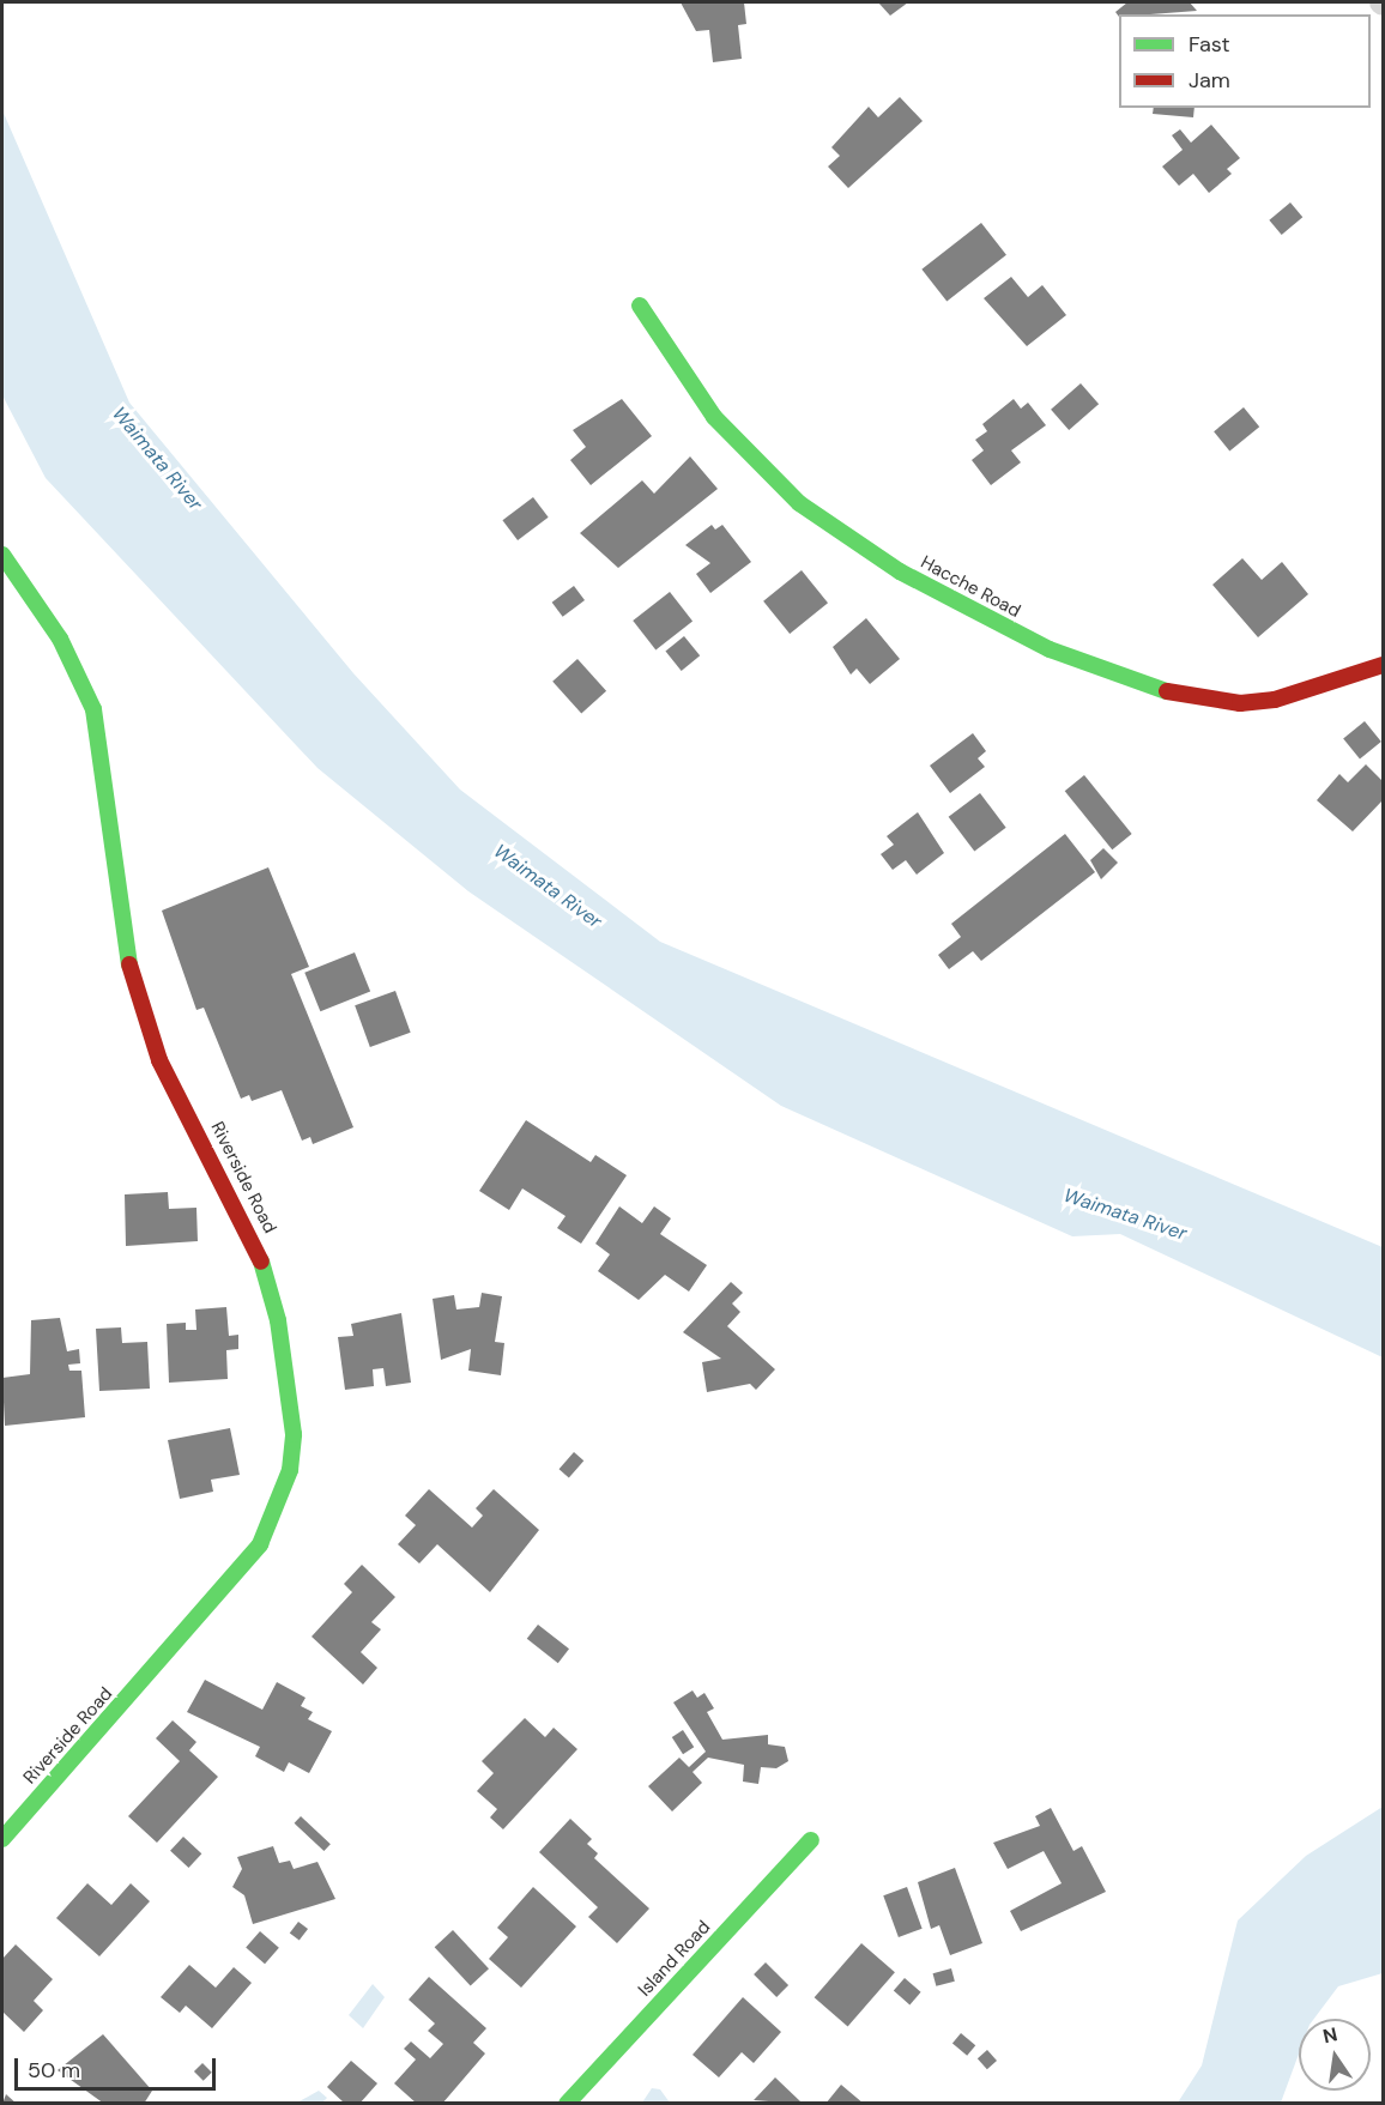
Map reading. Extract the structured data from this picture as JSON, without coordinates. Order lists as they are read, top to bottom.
{
  "streets": {
    "street": ["Hacche Road", "Riverside Road", "Island Road"]
  },
  "water": ["Waimata River"],
  "legend": ["Fast", "Jam"],
  "scale_bar": "50 m",
  "north": "top"
}
